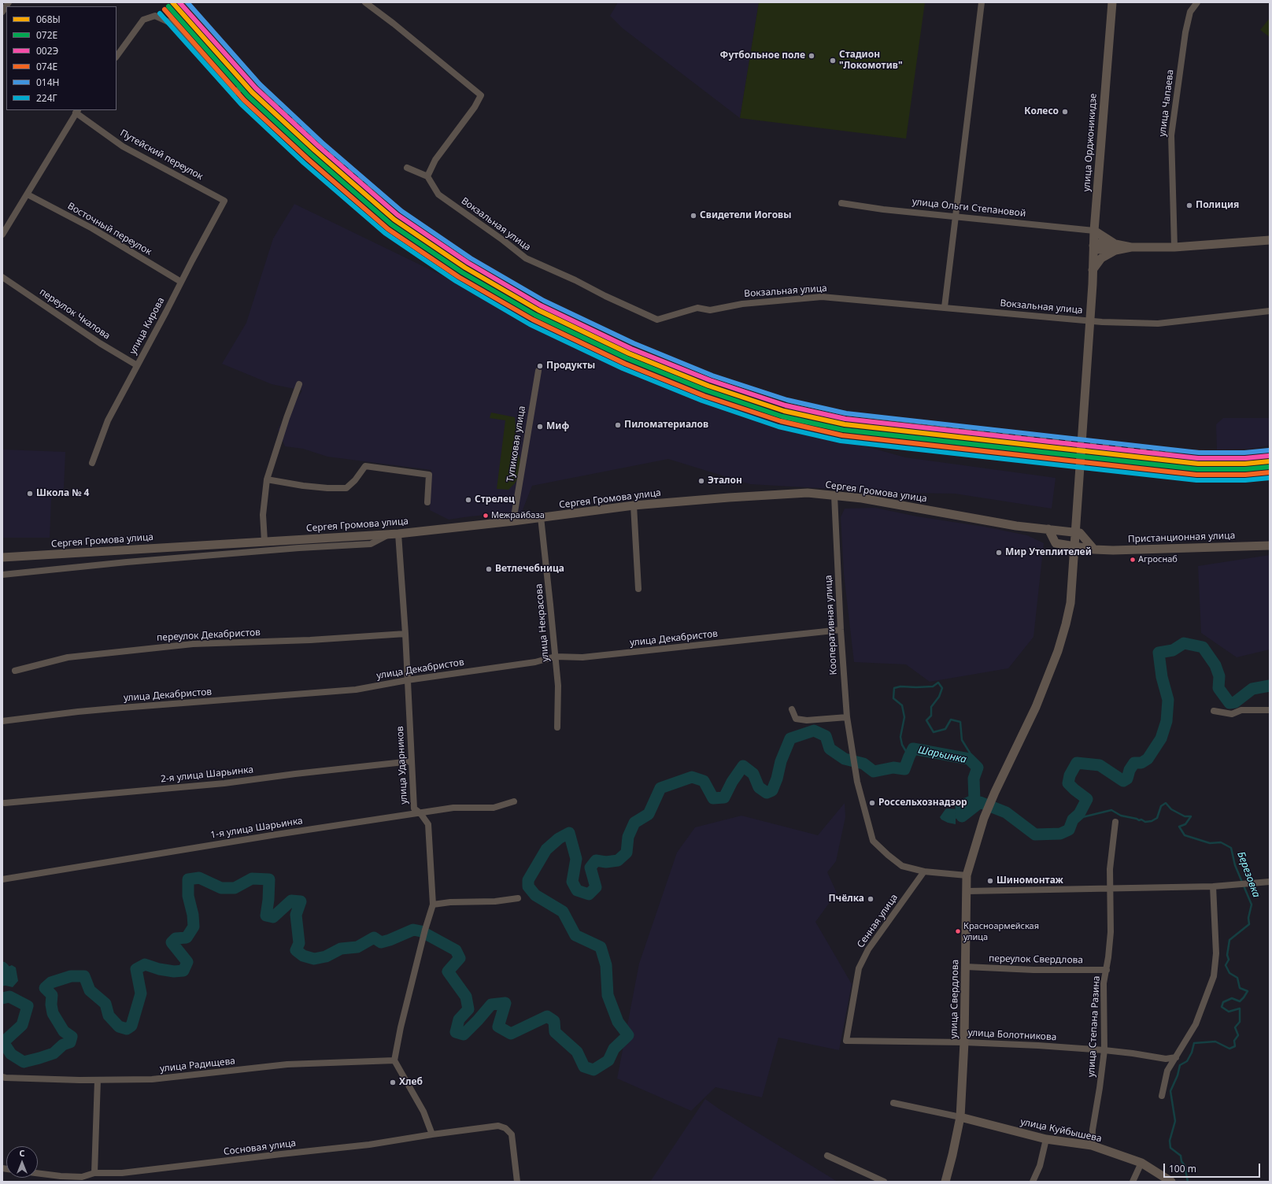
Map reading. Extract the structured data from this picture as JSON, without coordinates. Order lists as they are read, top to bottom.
{
  "streets": {
    "street": [
      "улица Чапаева",
      "улица Орджоникидзе",
      "Путейский переулок",
      "улица Ольги Степановой",
      "Вокзальная улица",
      "Восточный переулок",
      "переулок Чкалова",
      "улица Кирова",
      "Тупиковая улица",
      "Сергея Громова улица",
      "Пристанционная улица",
      "улица Некрасова",
      "Кооперативная улица",
      "переулок Декабристов",
      "улица Декабристов",
      "улица Ударников",
      "2-я улица Шарьинка",
      "1-я улица Шарьинка",
      "Сенная улица",
      "переулок Свердлова",
      "улица Свердлова",
      "улица Степана Разина",
      "улица Болотникова",
      "улица Радищева",
      "улица Куйбышева",
      "Сосновая улица"
    ]
  },
  "crossings": [
    ["улица Орджоникидзе", "улица Ольги Степановой"],
    ["улица Орджоникидзе", "улица Свердлова"],
    ["Путейский переулок", "улица Кирова"],
    ["Восточный переулок", "улица Кирова"],
    ["переулок Чкалова", "улица Кирова"],
    ["Тупиковая улица", "Сергея Громова улица"],
    ["Сергея Громова улица", "Пристанционная улица"],
    ["Сергея Громова улица", "улица Некрасова"],
    ["Сергея Громова улица", "Кооперативная улица"],
    ["Сергея Громова улица", "улица Ударников"],
    ["улица Некрасова", "улица Декабристов"],
    ["Кооперативная улица", "улица Декабристов"],
    ["Кооперативная улица", "Сенная улица"],
    ["переулок Декабристов", "улица Ударников"],
    ["улица Декабристов", "улица Ударников"],
    ["улица Ударников", "2-я улица Шарьинка"],
    ["улица Ударников", "1-я улица Шарьинка"],
    ["улица Ударников", "улица Радищева"],
    ["Сенная улица", "улица Болотникова"],
    ["переулок Свердлова", "улица Свердлова"],
    ["переулок Свердлова", "улица Степана Разина"],
    ["улица Свердлова", "улица Болотникова"],
    ["улица Свердлова", "улица Куйбышева"],
    ["улица Степана Разина", "улица Болотникова"],
    ["улица Степана Разина", "улица Куйбышева"]
  ],
  "water": ["Шарьинка", "Березовка"],
  "places": [
    "Футбольное поле",
    "Стадион \"Локомотив\"",
    "Колесо",
    "Полиция",
    "Свидетели Иоговы",
    "Продукты",
    "Пиломатериалов",
    "Миф",
    "Эталон",
    "Школа № 4",
    "Стрелец",
    "Межрайбаза",
    "Мир Утеплителей",
    "Агроснаб",
    "Ветлечебница",
    "Россельхознадзор",
    "Шиномонтаж",
    "Пчёлка",
    "Красноармейская улица",
    "Хлеб"
  ],
  "lines": [
    "transit line 068Ы",
    "transit line 002Э",
    "transit line 014Н",
    "transit line 072Е",
    "transit line 074Е",
    "transit line 224Г"
  ],
  "legend": [
    "068Ы",
    "072Е",
    "002Э",
    "074Е",
    "014Н",
    "224Г"
  ],
  "scale_bar": "100 m",
  "north": "top"
}
